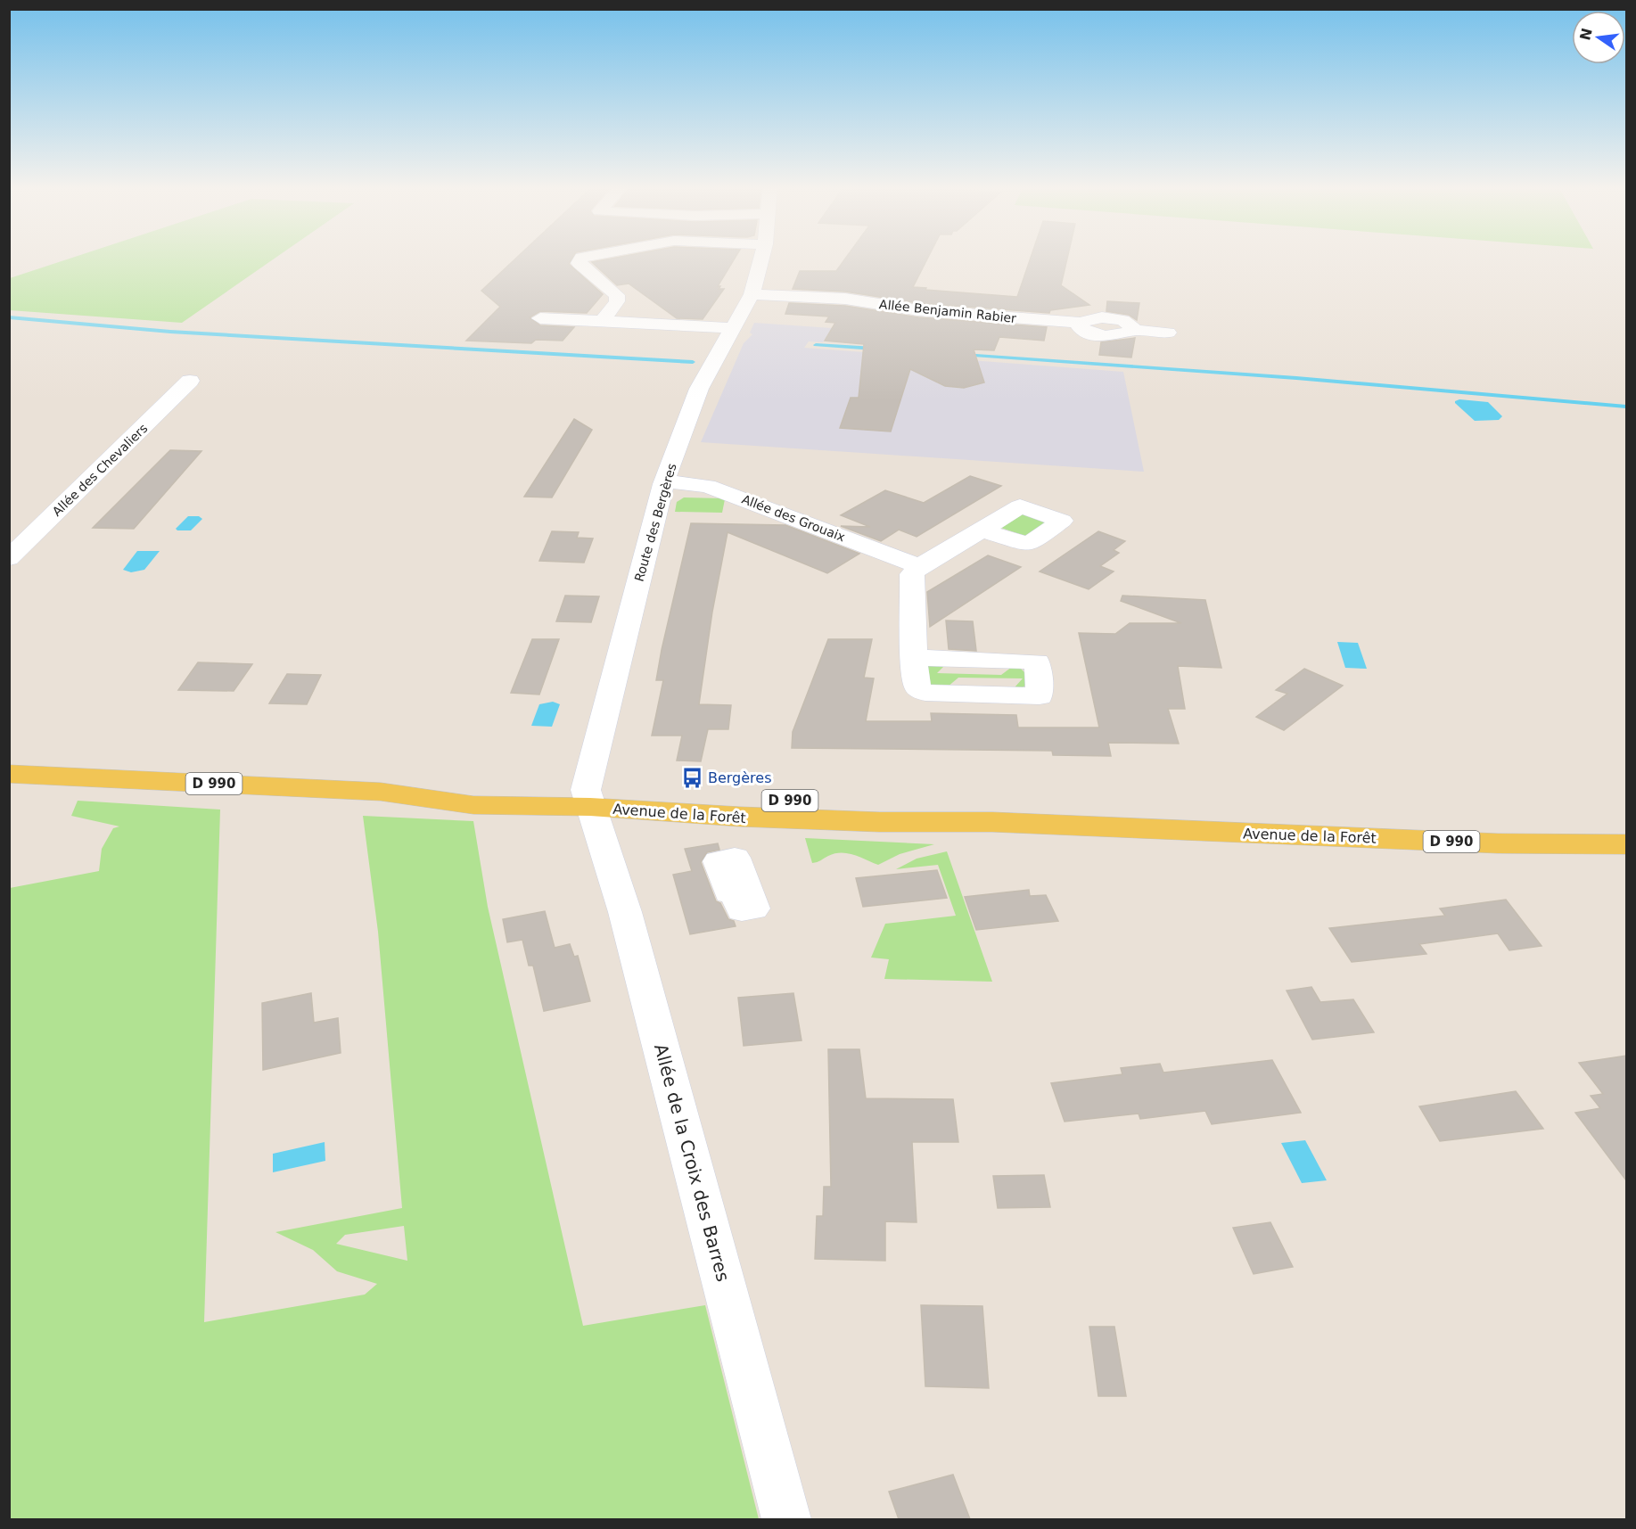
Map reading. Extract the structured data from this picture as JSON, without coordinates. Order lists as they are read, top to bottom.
{
  "streets": {
    "main road": ["D 990", "Avenue de la Forêt"],
    "street": [
      "Allée Benjamin Rabier",
      "Allée des Chevaliers",
      "Allée des Grouaix",
      "Route des Bergères",
      "Allée de la Croix des Barres"
    ]
  },
  "crossings": [
    ["Allée Benjamin Rabier", "Route des Bergères"],
    ["Allée des Grouaix", "Route des Bergères"],
    ["Route des Bergères", "D 990"],
    ["Route des Bergères", "Avenue de la Forêt"],
    ["Route des Bergères", "Allée de la Croix des Barres"],
    ["D 990", "Avenue de la Forêt"],
    ["D 990", "Allée de la Croix des Barres"],
    ["Avenue de la Forêt", "Allée de la Croix des Barres"]
  ],
  "places": {
    "bus stop": ["Bergères"]
  },
  "north": "left"
}
